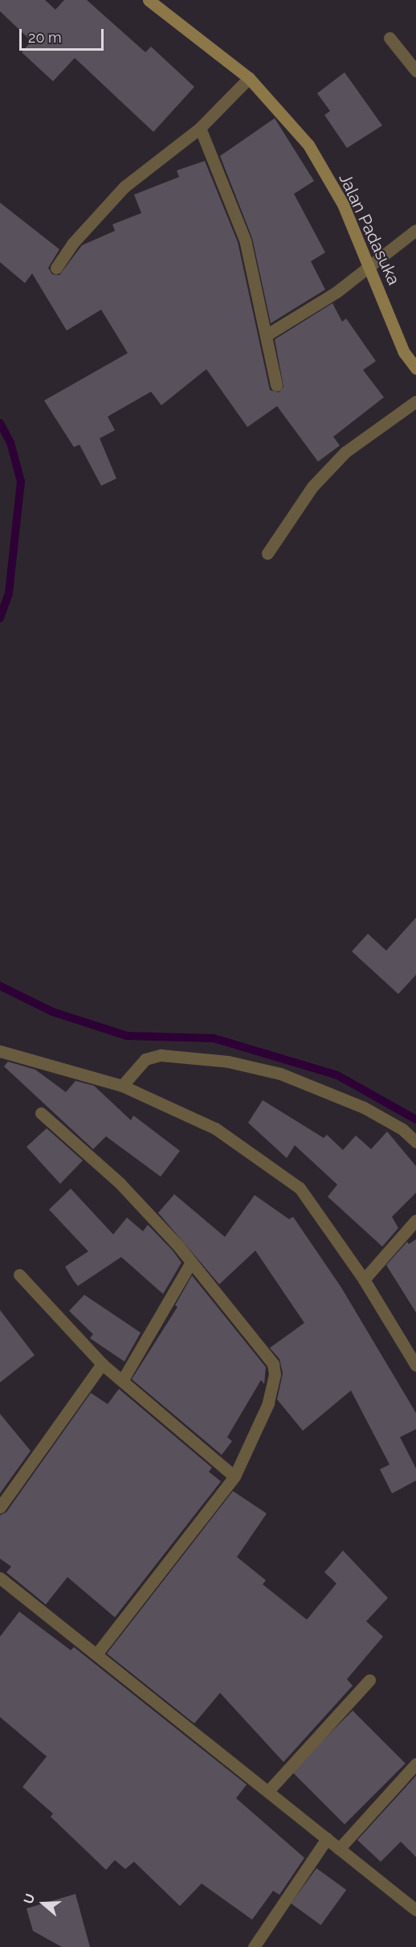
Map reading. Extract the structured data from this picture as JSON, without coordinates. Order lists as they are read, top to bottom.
{
  "streets": {
    "street": ["Jalan Padasuka"]
  },
  "scale_bar": "20 m",
  "north": "left"
}
